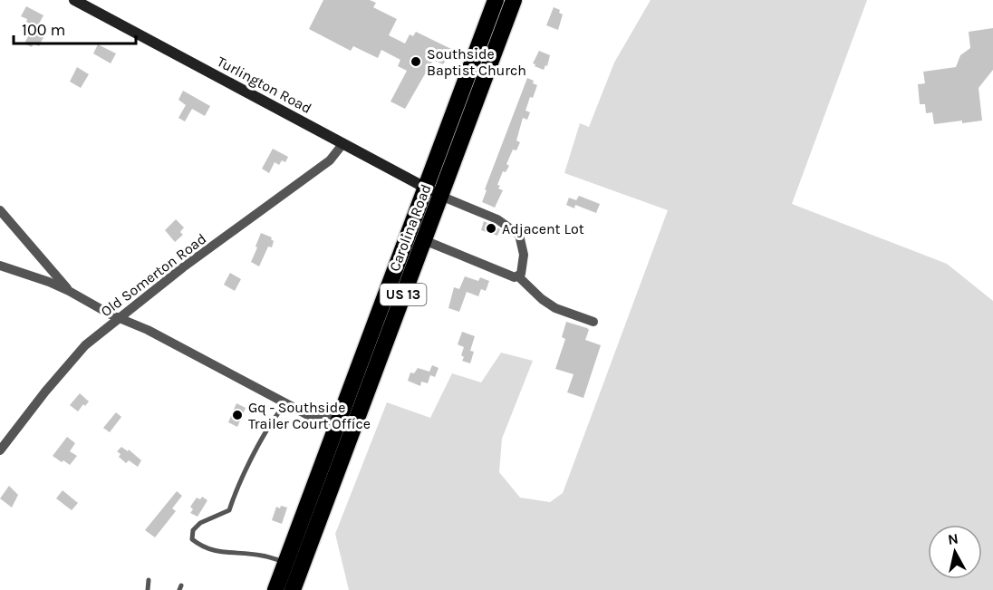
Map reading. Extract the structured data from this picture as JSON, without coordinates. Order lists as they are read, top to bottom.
{
  "streets": {
    "highway": ["Carolina Road", "US 13"],
    "street": ["Turlington Road", "Old Somerton Road"]
  },
  "crossings": [
    ["Turlington Road", "Carolina Road"],
    ["Turlington Road", "Old Somerton Road"]
  ],
  "places": ["Southside Baptist Church", "Adjacent Lot", "Gq - Southside Trailer Court Office"],
  "scale_bar": "100 m",
  "north": "top"
}
